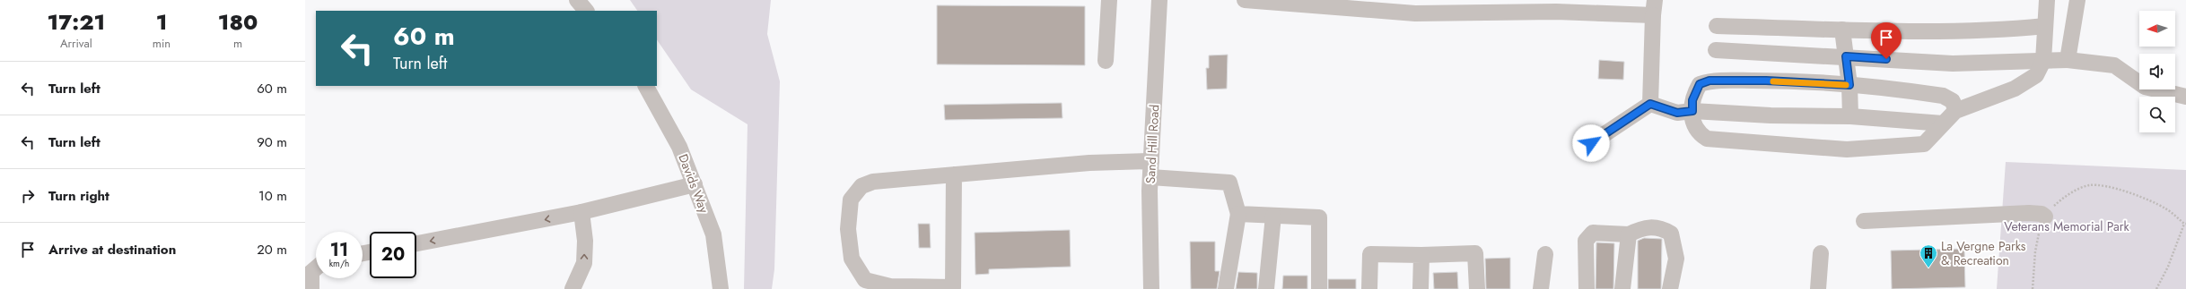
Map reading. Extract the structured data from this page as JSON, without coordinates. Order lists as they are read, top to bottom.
{
  "streets": {
    "street": ["Sand Hill Road", "Davids Way"]
  },
  "parks": ["Veterans Memorial Park"],
  "places": {
    "building": ["La Vergne Parks & Recreation"]
  },
  "north": "left",
  "page": {
    "eta": [
      "17:21",
      "Arrival",
      "1",
      "min",
      "180",
      "m"
    ],
    "turn": ["60 m", "Turn left"],
    "list": [
      {
        "name": "Turn left",
        "value": "60 m"
      },
      {
        "name": "Turn left",
        "value": "90 m"
      },
      {
        "name": "Turn right",
        "value": "10 m"
      },
      {
        "name": "Arrive at destination",
        "value": "20 m"
      }
    ],
    "speed": "11 km/h",
    "limit": "20"
  }
}
